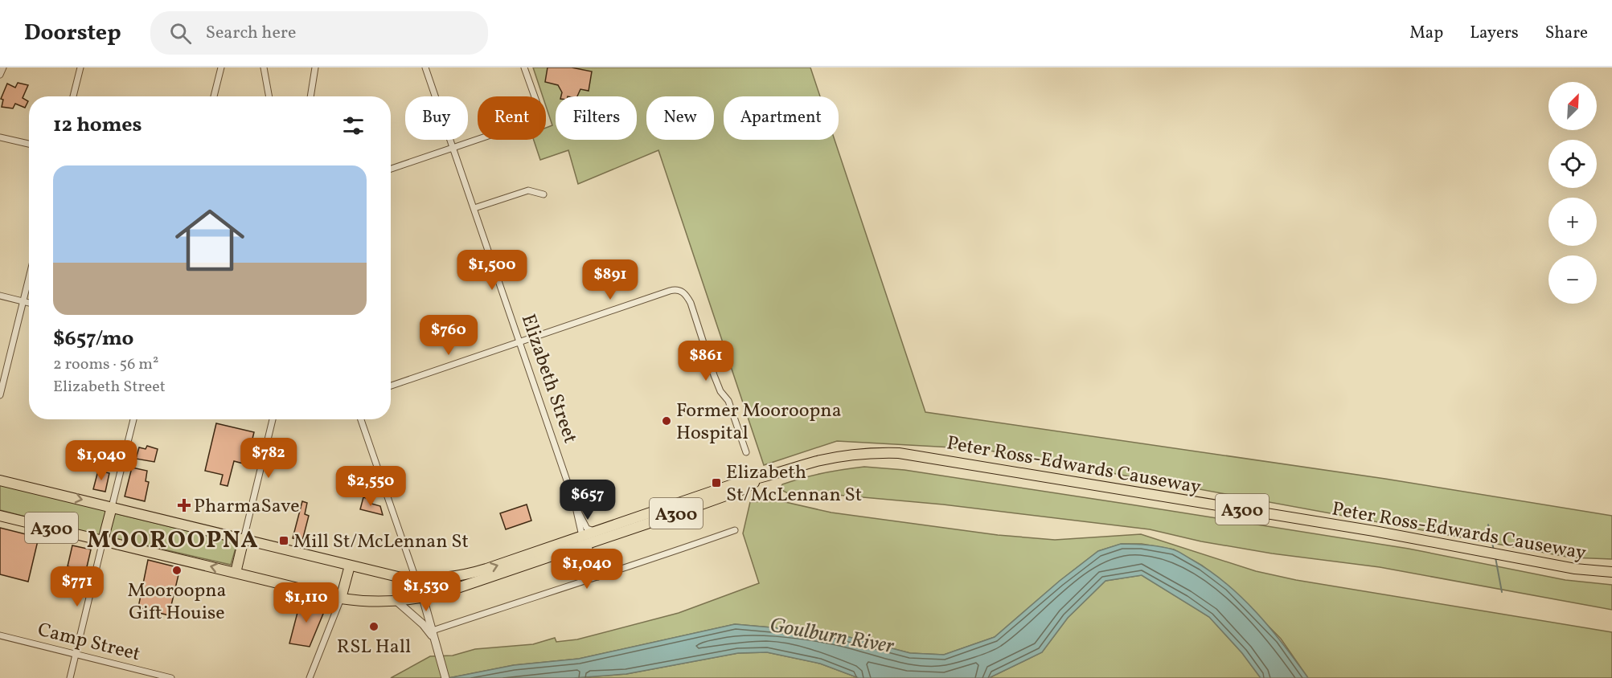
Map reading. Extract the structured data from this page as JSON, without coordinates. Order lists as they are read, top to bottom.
{
  "streets": {
    "highway": ["Peter Ross-Edwards Causeway", "A300"],
    "street": ["Elizabeth Street", "Camp Street"]
  },
  "crossings": [
    ["Elizabeth Street", "A300"],
    ["Peter Ross-Edwards Causeway", "A300"]
  ],
  "districts": ["MOOROOPNA"],
  "water": ["Goulburn River"],
  "places": {
    "other": ["Former Mooroopna Hospital", "Mooroopna Gift Houise", "RSL Hall"],
    "transit": ["Elizabeth St/McLennan St", "Mill St/McLennan St"],
    "health": ["PharmaSave"]
  },
  "north": "top right",
  "page": {
    "header": "Doorstep",
    "search": "Search here",
    "nav": ["Map", "Layers", "Share"],
    "map_buttons": ["+", "−"],
    "chip": [
      "Buy",
      "Rent",
      "Filters",
      "New",
      "Apartment"
    ],
    "heading": "12 homes",
    "list": [
      {
        "name": "$657/mo",
        "note": "2 rooms · 56 m² · Elizabeth Street"
      }
    ],
    "price": [
      "$1,500",
      "$891",
      "$760",
      "$861",
      "$782",
      "$1,040",
      "$2,550",
      "$657",
      "$1,040",
      "$771",
      "$1,530",
      "$1,110"
    ]
  }
}
